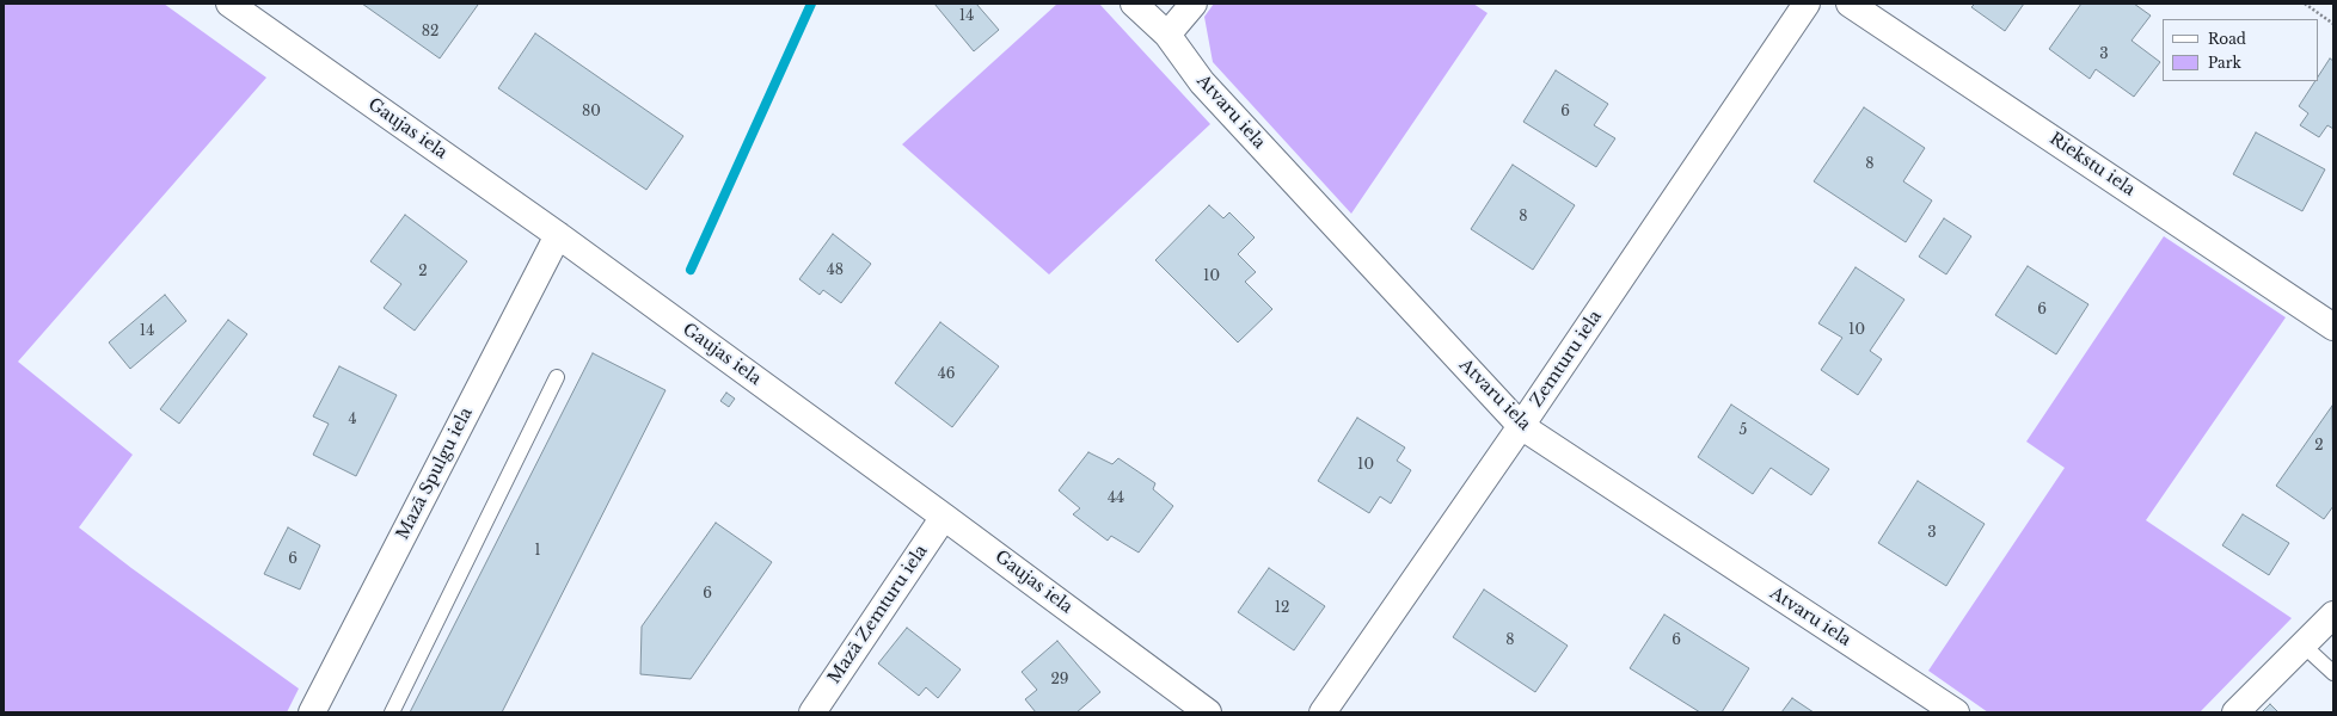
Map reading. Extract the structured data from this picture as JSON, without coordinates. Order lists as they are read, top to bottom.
{
  "streets": {
    "street": [
      "Atvaru iela",
      "Gaujas iela",
      "Riekstu iela",
      "Zemturu iela",
      "Mazā Spulgu iela",
      "Mazā Zemturu iela"
    ]
  },
  "crossings": [
    ["Atvaru iela", "Zemturu iela"],
    ["Gaujas iela", "Mazā Spulgu iela"],
    ["Gaujas iela", "Mazā Zemturu iela"]
  ],
  "house_numbers": [
    "14",
    "82",
    "3",
    "80",
    "6",
    "8",
    "8",
    "48",
    "2",
    "10",
    "6",
    "10",
    "14",
    "46",
    "4",
    "5",
    "2",
    "10",
    "44",
    "3",
    "1",
    "6",
    "6",
    "12",
    "8",
    "6",
    "29"
  ],
  "legend": ["Road", "Park"]
}
